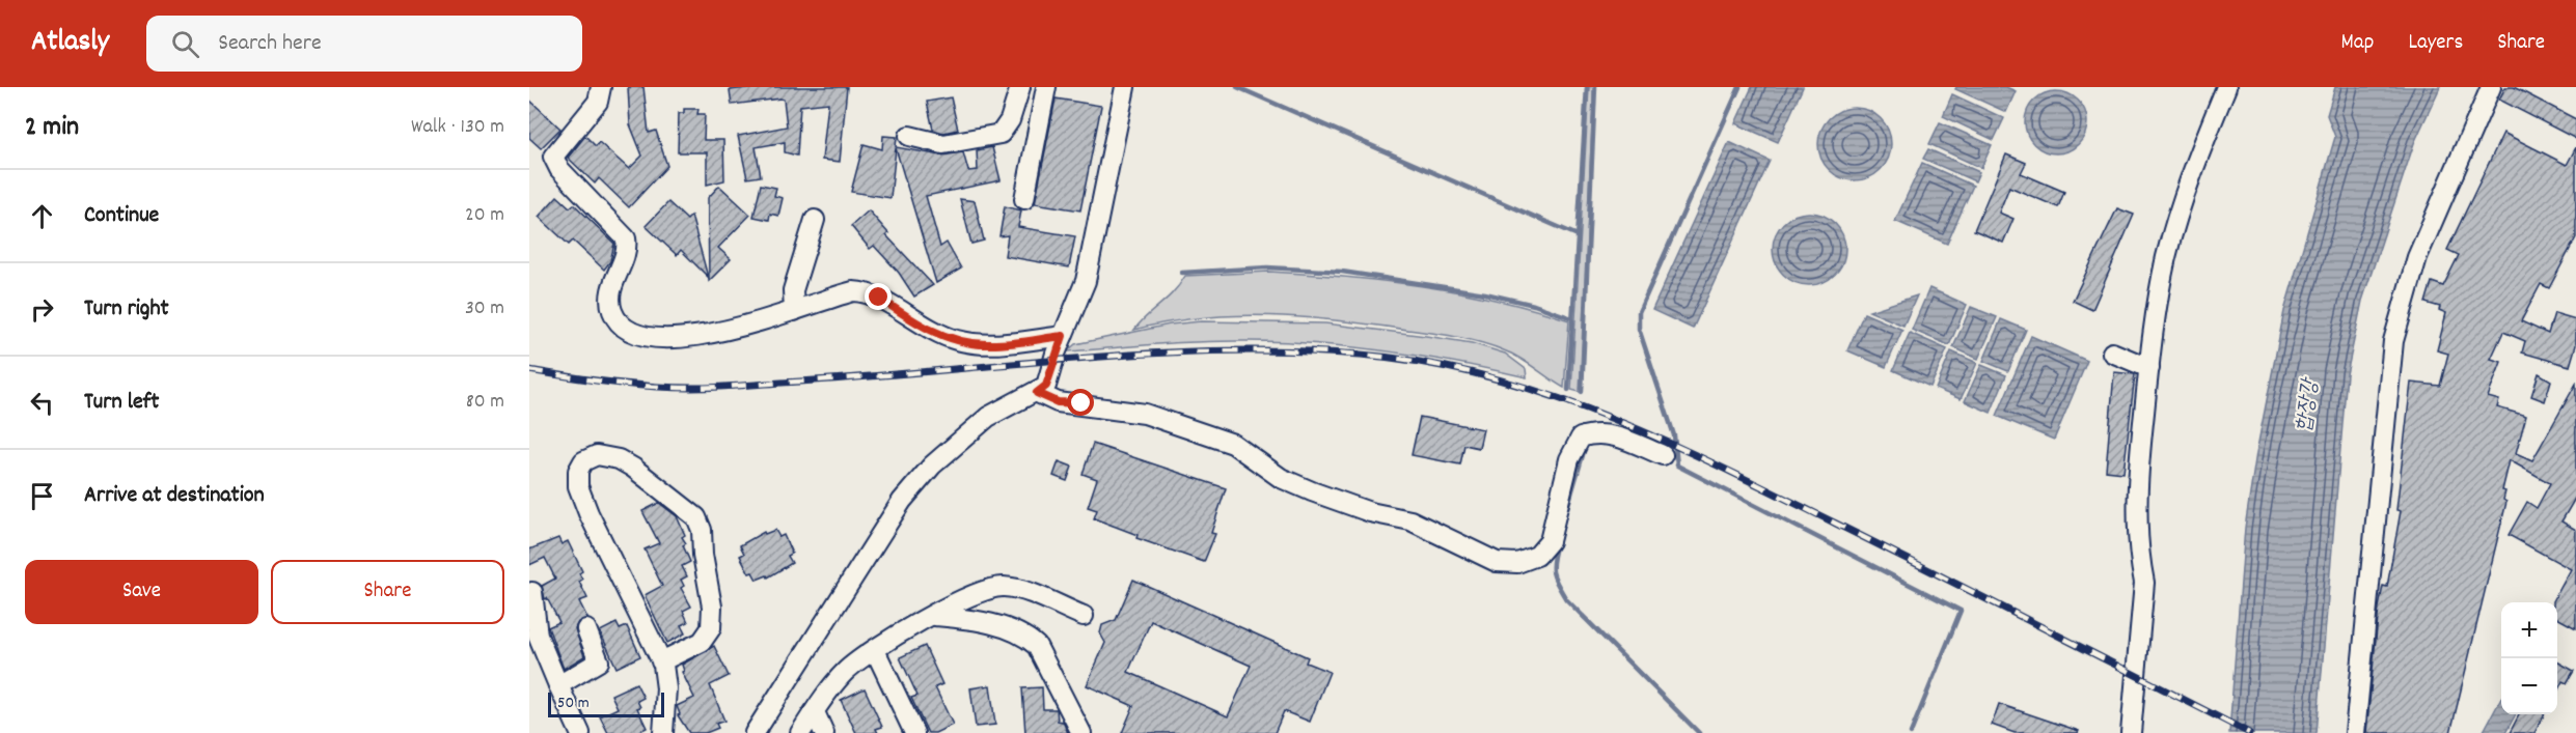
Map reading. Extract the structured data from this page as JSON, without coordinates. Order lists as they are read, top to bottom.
{
  "water": ["합장강"],
  "scale_bar": "50 m",
  "page": {
    "header": "Atlasly",
    "search": "Search here",
    "nav": ["Map", "Layers", "Share"],
    "heading": ["2 min", "Walk · 130 m"],
    "list": [
      ["Continue", "20 m"],
      ["Turn right", "30 m"],
      ["Turn left", "80 m"],
      "Arrive at destination"
    ],
    "buttons": ["Save", "Share"],
    "map_buttons": ["+", "−"],
    "scale": "50 m"
  }
}
